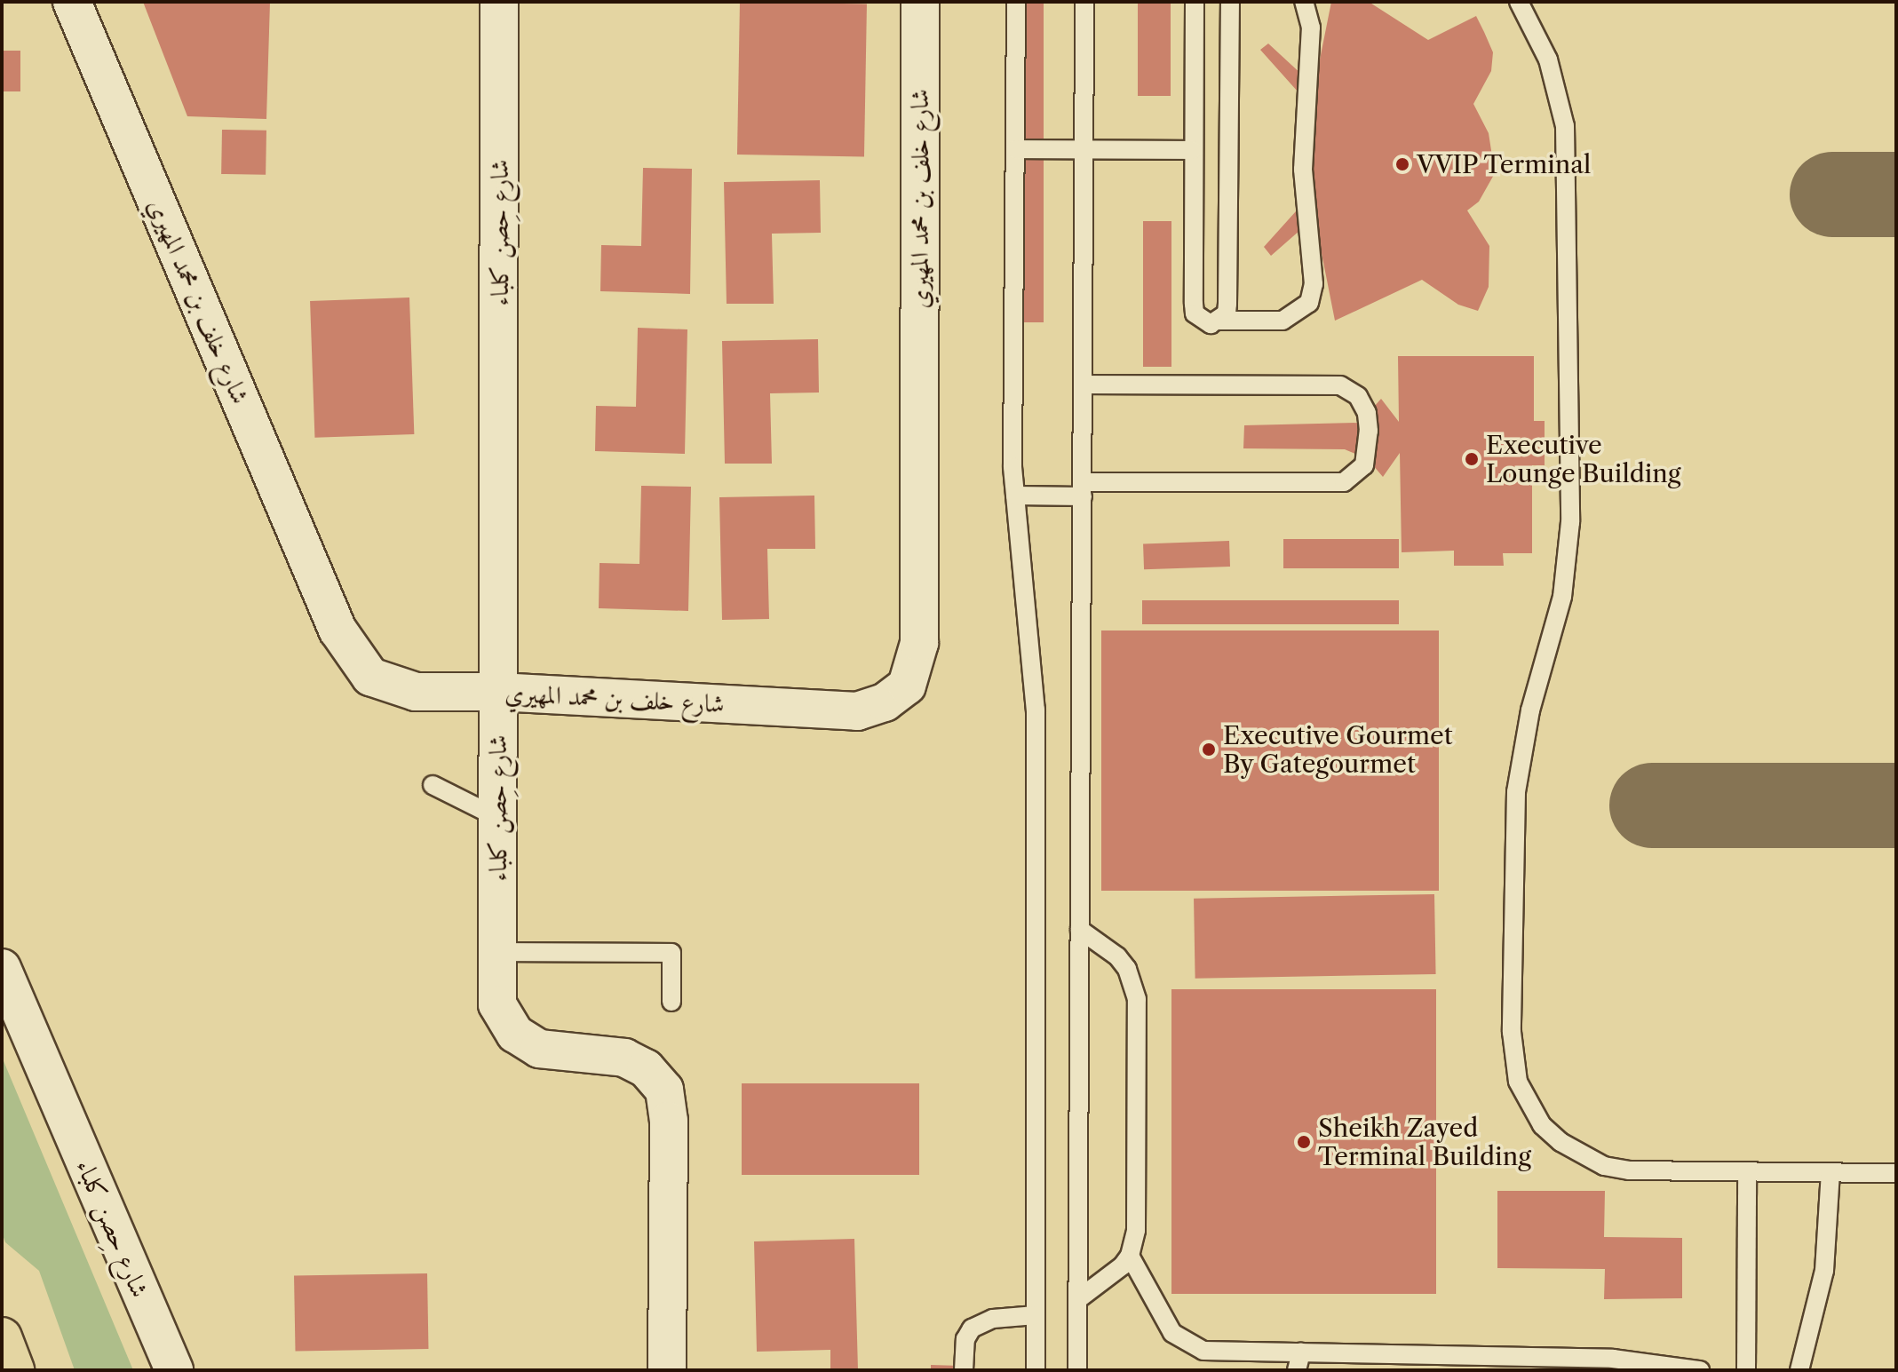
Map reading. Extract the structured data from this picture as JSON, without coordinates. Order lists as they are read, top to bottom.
{
  "streets": {
    "street": ["شارع خلف بن محمد المهيري", "شارع حِصن كلباء"]
  },
  "crossings": [
    ["شارع خلف بن محمد المهيري", "شارع حِصن كلباء"]
  ],
  "places": [
    "VVIP Terminal",
    "Executive Lounge Building",
    "Executive Gourmet By Gategourmet",
    "Sheikh Zayed Terminal Building"
  ]
}
